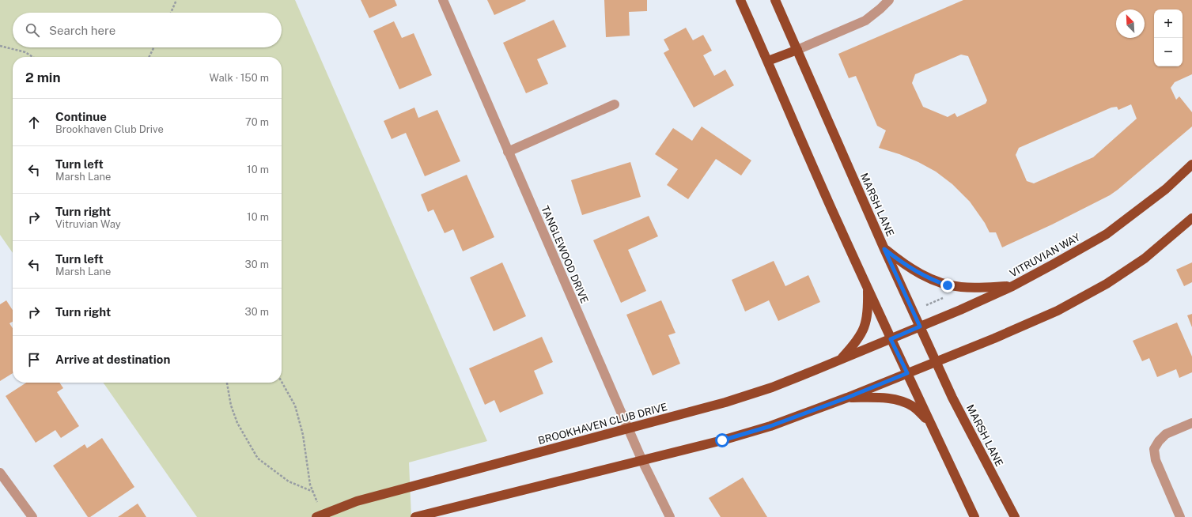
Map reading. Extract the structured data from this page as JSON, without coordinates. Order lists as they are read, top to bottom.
{
  "streets": {
    "main road": ["MARSH LANE", "VITRUVIAN WAY", "BROOKHAVEN CLUB DRIVE"],
    "street": ["TANGLEWOOD DRIVE"]
  },
  "crossings": [
    ["MARSH LANE", "VITRUVIAN WAY"],
    ["TANGLEWOOD DRIVE", "BROOKHAVEN CLUB DRIVE"],
    ["VITRUVIAN WAY", "BROOKHAVEN CLUB DRIVE"]
  ],
  "north": "top left",
  "page": {
    "map_buttons": ["+", "−"],
    "search": "Search here",
    "heading": ["2 min", "Walk · 150 m"],
    "list": [
      ["Continue", "Brookhaven Club Drive", "70 m"],
      ["Turn left", "Marsh Lane", "10 m"],
      ["Turn right", "Vitruvian Way", "10 m"],
      ["Turn left", "Marsh Lane", "30 m"],
      ["Turn right", "30 m"],
      "Arrive at destination"
    ]
  }
}
